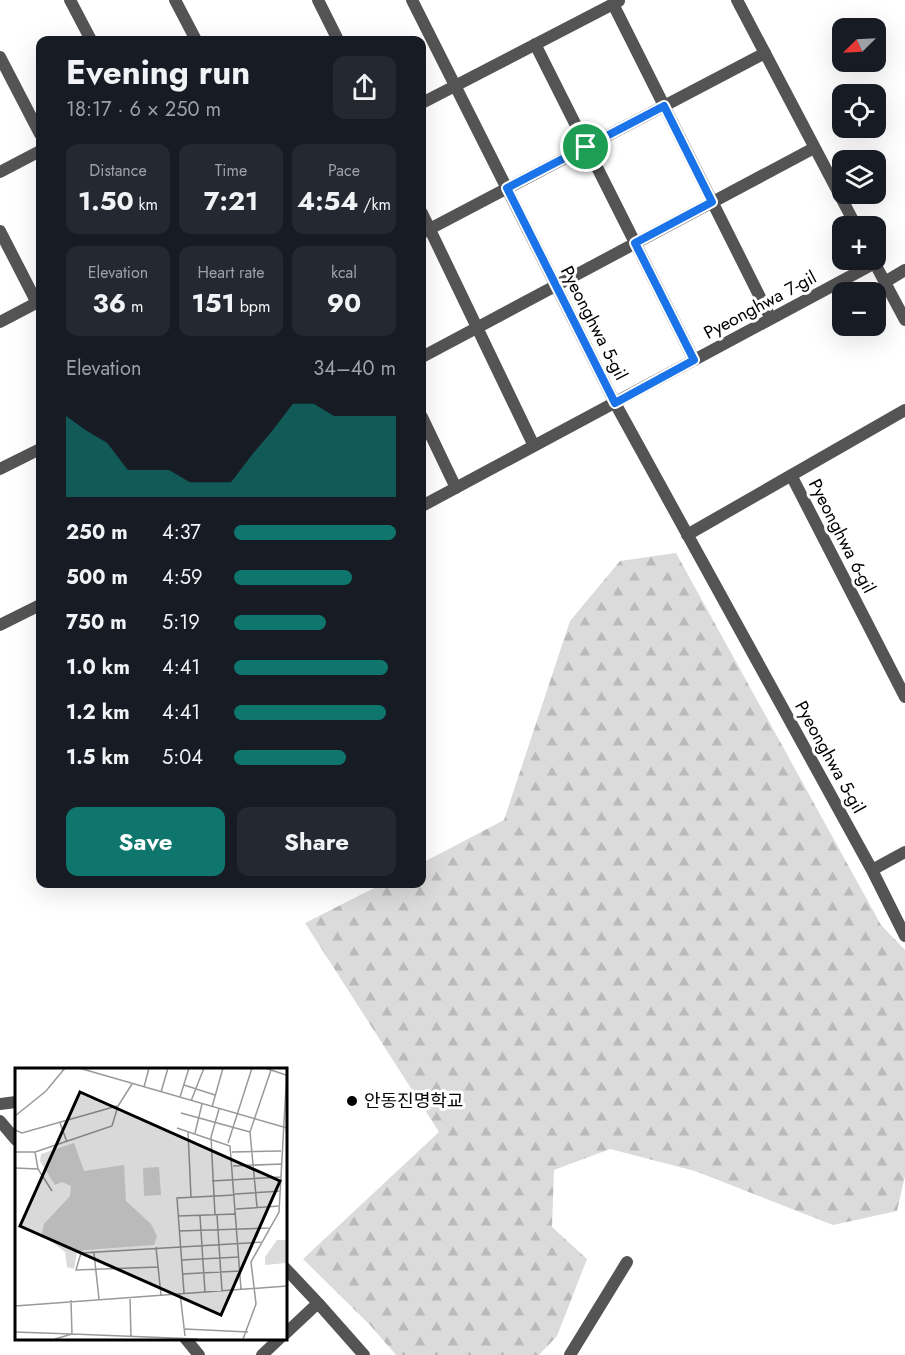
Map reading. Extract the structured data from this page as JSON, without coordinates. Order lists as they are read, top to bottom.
{
  "streets": {
    "street": ["Pyeonghwa 7-gil", "Pyeonghwa 5-gil", "Pyeonghwa 6-gil"]
  },
  "crossings": [
    ["Pyeonghwa 7-gil", "Pyeonghwa 5-gil"]
  ],
  "places": ["안동진명학교"],
  "north": "bottom left",
  "page": {
    "map_buttons": ["+", "−"],
    "heading": ["Evening run", "18:17 · 6 × 250 m"],
    "stats": [
      ["Distance", "1.50 km"],
      ["Time", "7:21"],
      ["Pace", "4:54 /km"],
      ["Elevation", "36 m"],
      ["Heart rate", "151 bpm"],
      ["kcal", "90"]
    ],
    "chart": ["Elevation", "34–40 m"],
    "list": [
      {
        "name": "250 m",
        "note": "4:37"
      },
      {
        "name": "500 m",
        "note": "4:59"
      },
      {
        "name": "750 m",
        "note": "5:19"
      },
      {
        "name": "1.0 km",
        "note": "4:41"
      },
      {
        "name": "1.2 km",
        "note": "4:41"
      },
      {
        "name": "1.5 km",
        "note": "5:04"
      }
    ],
    "buttons": ["Save", "Share"]
  }
}
